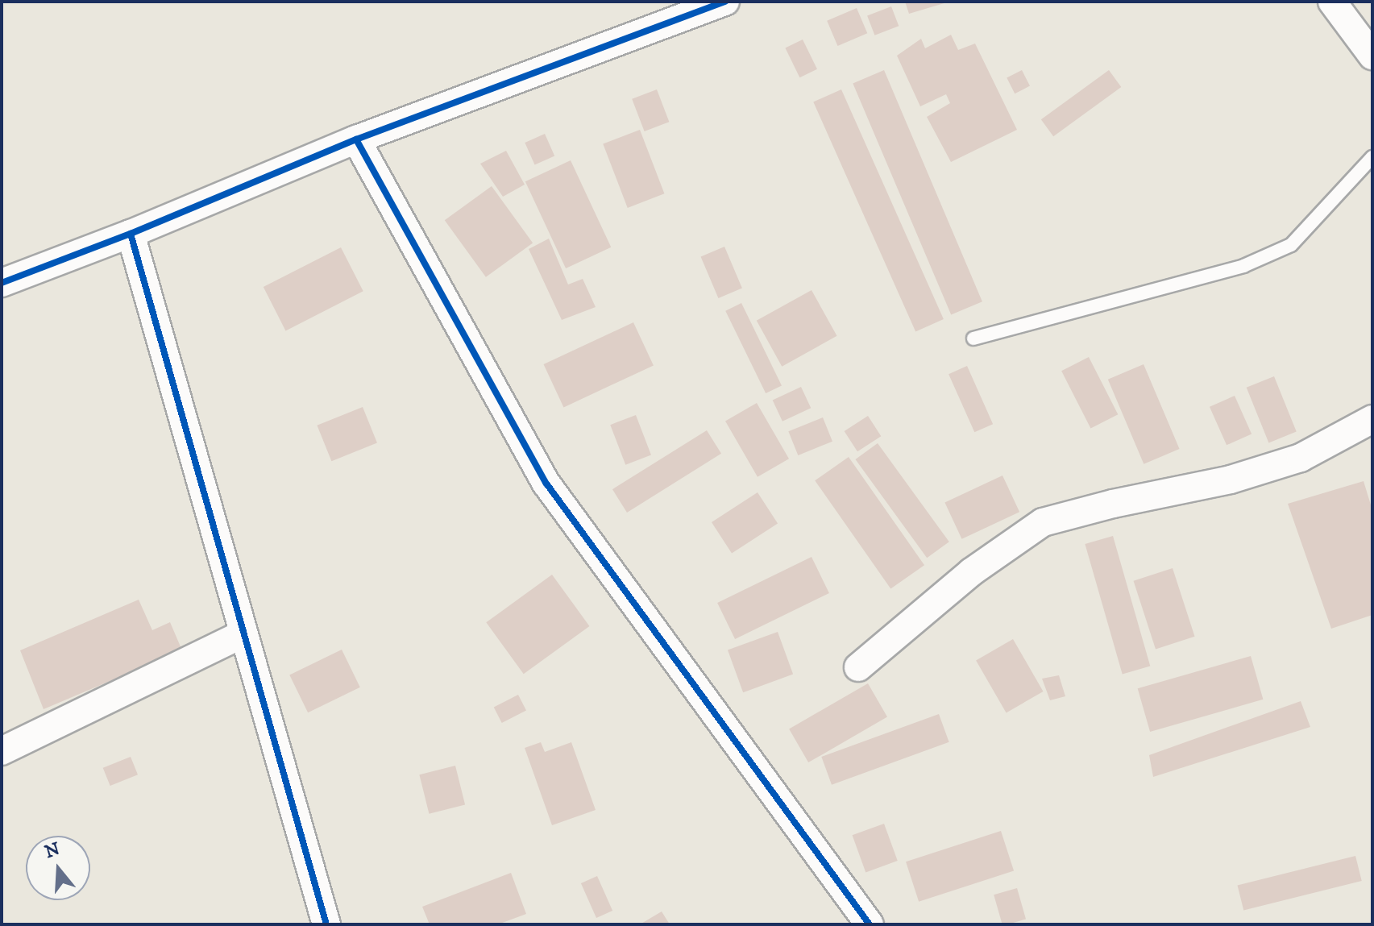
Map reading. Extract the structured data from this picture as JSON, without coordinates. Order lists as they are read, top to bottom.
{
  "north": "top"
}
